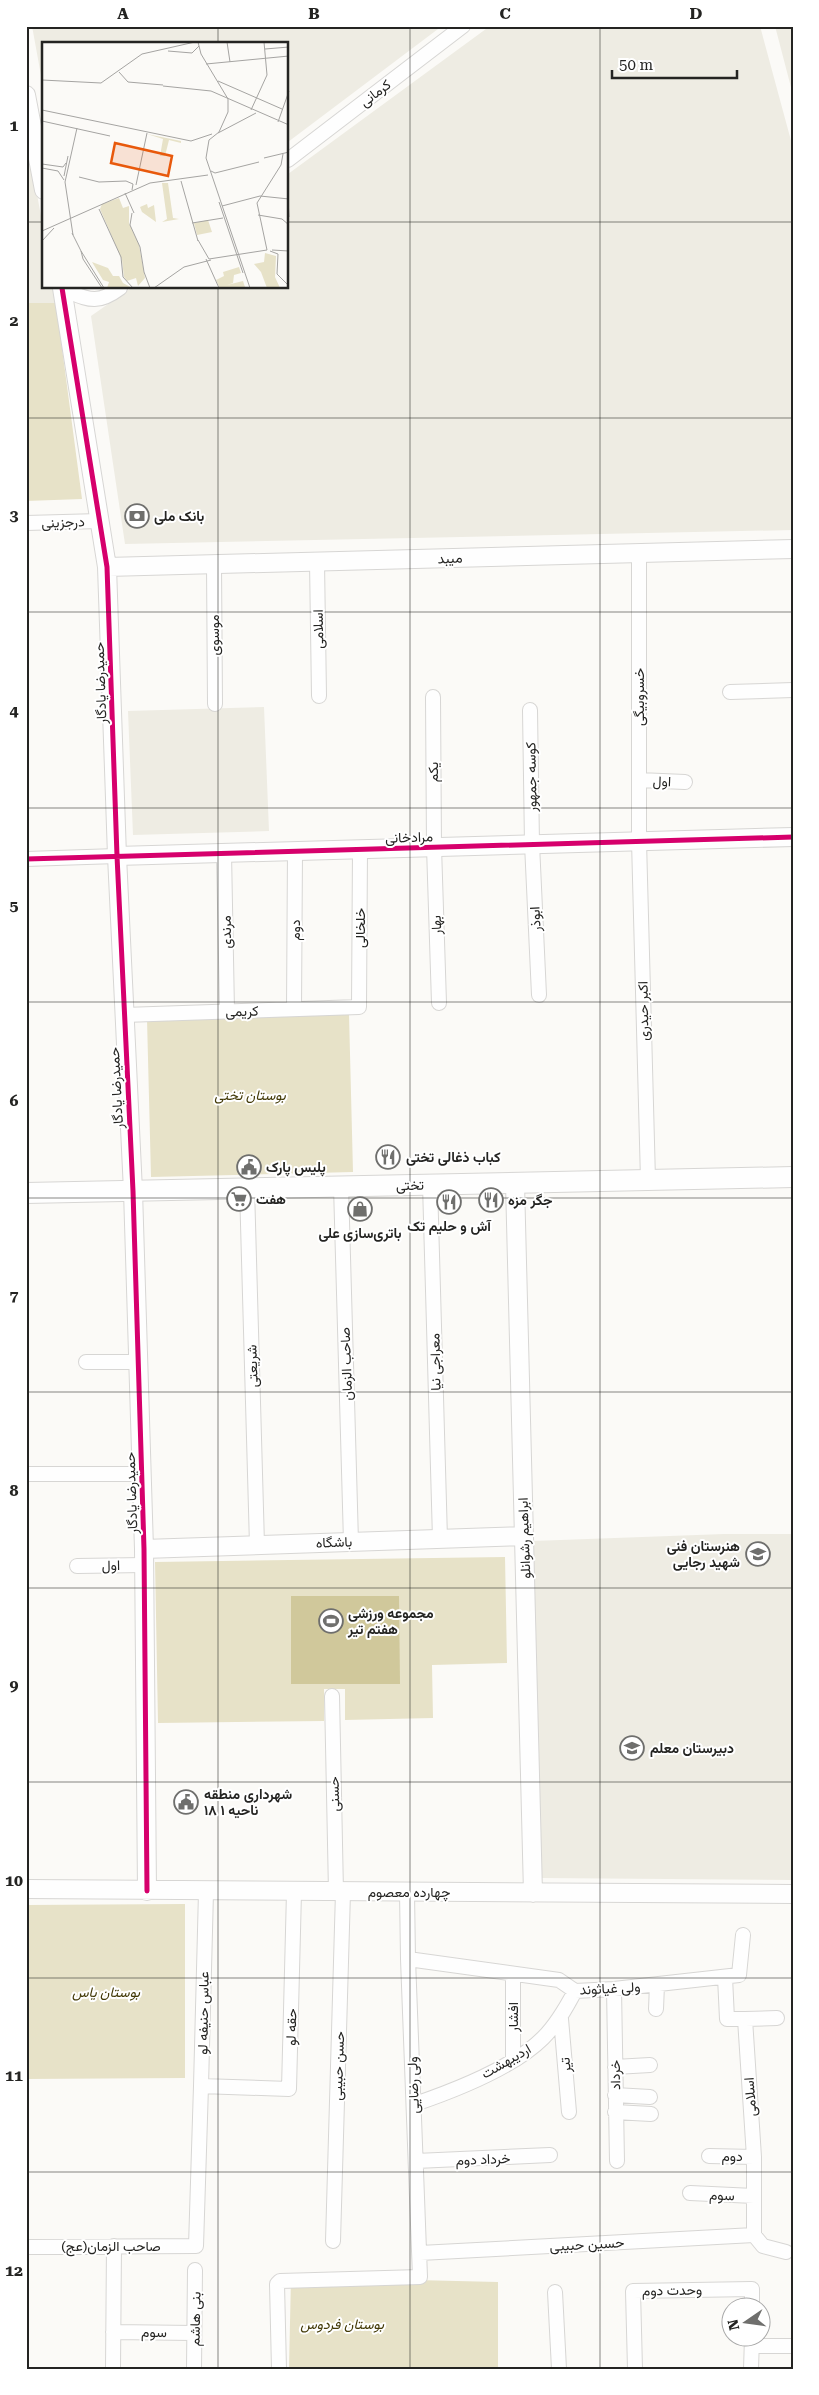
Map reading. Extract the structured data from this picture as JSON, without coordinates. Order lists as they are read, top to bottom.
{
  "streets": {
    "main road": ["تختی"],
    "street": [
      "کرمانی",
      "درجزینی",
      "میبد",
      "اسلامی",
      "موسوی",
      "حمیدرضا یادگار",
      "خسروبیگی",
      "یکم",
      "کوسه جمهور",
      "اول",
      "مرادخانی",
      "ابوذر",
      "بهار",
      "خلخالی",
      "دوم",
      "مرندی",
      "کریمی",
      "اکبر حیدری",
      "معراجی نیا",
      "صاحب الزمان",
      "شریعتی",
      "ابراهیم رشوانلو",
      "باشگاه",
      "حسنی",
      "چهارده معصوم",
      "ولی غیاثوند",
      "عباس حنیفه لو",
      "افشار",
      "حقه لو",
      "اردیبهشت",
      "تیر",
      "حسن حبیبی",
      "خرداد",
      "ولی رضایی",
      "خرداد دوم",
      "سوم",
      "حسین حبیبی",
      "صاحب الزمان(عج)",
      "وحدت دوم",
      "بنی هاشم"
    ]
  },
  "crossings": [
    ["درجزینی", "حمیدرضا یادگار"],
    ["میبد", "اسلامی"],
    ["میبد", "موسوی"],
    ["میبد", "حمیدرضا یادگار"],
    ["میبد", "خسروبیگی"],
    ["اسلامی", "دوم"],
    ["اسلامی", "سوم"],
    ["اسلامی", "حسین حبیبی"],
    ["حمیدرضا یادگار", "اول"],
    ["حمیدرضا یادگار", "مرادخانی"],
    ["حمیدرضا یادگار", "کریمی"],
    ["حمیدرضا یادگار", "تختی"],
    ["حمیدرضا یادگار", "باشگاه"],
    ["حمیدرضا یادگار", "چهارده معصوم"],
    ["خسروبیگی", "اول"],
    ["خسروبیگی", "مرادخانی"],
    ["خسروبیگی", "اکبر حیدری"],
    ["یکم", "مرادخانی"],
    ["یکم", "بهار"],
    ["کوسه جمهور", "مرادخانی"],
    ["کوسه جمهور", "ابوذر"],
    ["اول", "باشگاه"],
    ["مرادخانی", "ابوذر"],
    ["مرادخانی", "بهار"],
    ["مرادخانی", "خلخالی"],
    ["مرادخانی", "دوم"],
    ["مرادخانی", "مرندی"],
    ["مرادخانی", "اکبر حیدری"],
    ["خلخالی", "کریمی"],
    ["دوم", "کریمی"],
    ["مرندی", "کریمی"],
    ["اکبر حیدری", "تختی"],
    ["تختی", "معراجی نیا"],
    ["تختی", "صاحب الزمان"],
    ["تختی", "شریعتی"],
    ["تختی", "ابراهیم رشوانلو"],
    ["معراجی نیا", "باشگاه"],
    ["صاحب الزمان", "باشگاه"],
    ["شریعتی", "باشگاه"],
    ["ابراهیم رشوانلو", "باشگاه"],
    ["ابراهیم رشوانلو", "چهارده معصوم"],
    ["حسنی", "چهارده معصوم"],
    ["حسنی", "حسن حبیبی"],
    ["چهارده معصوم", "عباس حنیفه لو"],
    ["چهارده معصوم", "حقه لو"],
    ["چهارده معصوم", "حسن حبیبی"],
    ["چهارده معصوم", "ولی رضایی"],
    ["ولی غیاثوند", "افشار"],
    ["ولی غیاثوند", "اردیبهشت"],
    ["ولی غیاثوند", "خرداد"],
    ["ولی غیاثوند", "ولی رضایی"],
    ["عباس حنیفه لو", "حقه لو"],
    ["عباس حنیفه لو", "صاحب الزمان(عج)"],
    ["افشار", "اردیبهشت"],
    ["اردیبهشت", "تیر"],
    ["اردیبهشت", "ولی رضایی"],
    ["ولی رضایی", "خرداد دوم"],
    ["ولی رضایی", "حسین حبیبی"],
    ["سوم", "بنی هاشم"]
  ],
  "parks": ["بوستان تختی", "بوستان یاس", "بوستان فردوس"],
  "places": {
    "bank": ["بانک ملی"],
    "restaurant": ["کباب ذغالی تختی", "جگر مزه", "آش و حلیم تک"],
    "public building": ["پلیس پارک", "شهرداری منطقه ۱۸ ناحیه ۱"],
    "supermarket": ["هفت"],
    "shop": ["باتری‌سازی علی"],
    "school or university": ["هنرستان فنی شهید رجایی", "دبیرستان معلم"],
    "sports": ["مجموعه ورزشی هفتم تیر"]
  },
  "scale_bar": "50 m",
  "north": "left",
  "grid": {
    "columns": [
      "A",
      "B",
      "C",
      "D"
    ],
    "rows": [
      "1",
      "2",
      "3",
      "4",
      "5",
      "6",
      "7",
      "8",
      "9",
      "10",
      "11",
      "12"
    ]
  }
}
